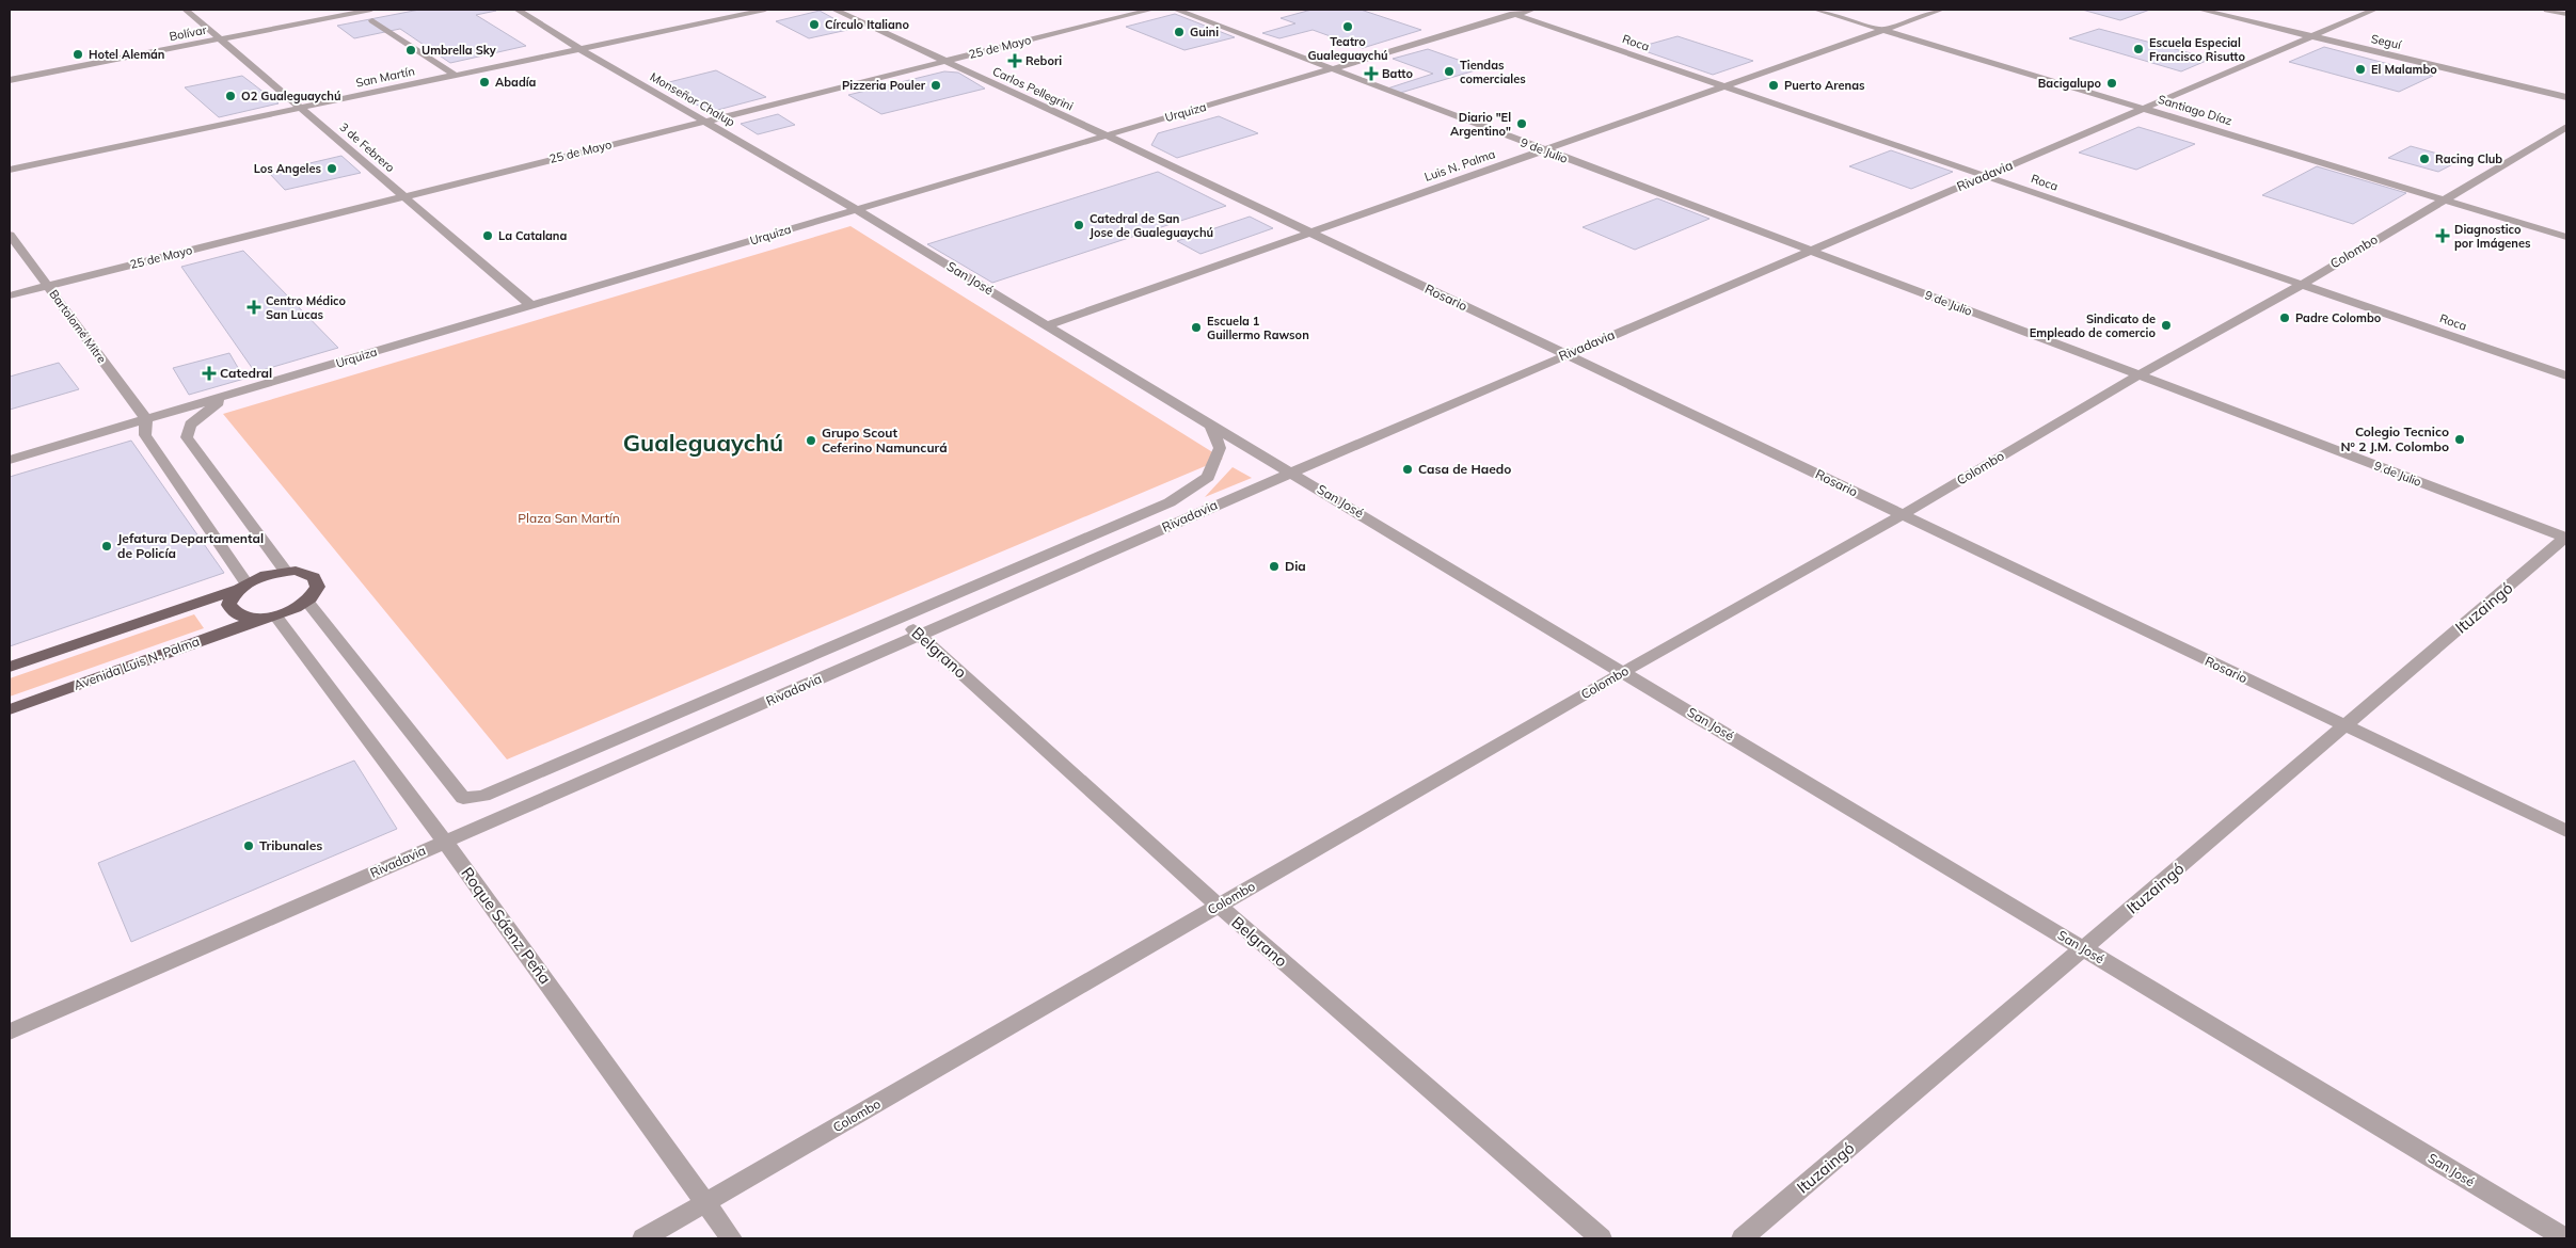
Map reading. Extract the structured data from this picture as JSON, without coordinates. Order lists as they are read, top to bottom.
{
  "streets": {
    "main road": ["Avenida Luis N. Palma"],
    "street": [
      "Bolívar",
      "Seguí",
      "Roca",
      "25 de Mayo",
      "San Martín",
      "Carlos Pellegrini",
      "Monseñor Chalup",
      "Santiago Díaz",
      "Urquiza",
      "3 de Febrero",
      "9 de Julio",
      "Luis N. Palma",
      "Rivadavia",
      "Colombo",
      "San José",
      "Rosario",
      "Bartolomé Mitre",
      "Ituzaingó",
      "Belgrano",
      "Roque Sáenz Peña"
    ]
  },
  "crossings": [
    ["Bolívar", "3 de Febrero"],
    ["Seguí", "Rivadavia"],
    ["Roca", "Urquiza"],
    ["Roca", "Luis N. Palma"],
    ["Roca", "Rivadavia"],
    ["Roca", "Colombo"],
    ["25 de Mayo", "Carlos Pellegrini"],
    ["25 de Mayo", "Monseñor Chalup"],
    ["25 de Mayo", "3 de Febrero"],
    ["25 de Mayo", "Bartolomé Mitre"],
    ["San Martín", "Monseñor Chalup"],
    ["San Martín", "3 de Febrero"],
    ["Carlos Pellegrini", "Urquiza"],
    ["Carlos Pellegrini", "Rosario"],
    ["Monseñor Chalup", "Urquiza"],
    ["Monseñor Chalup", "San José"],
    ["Santiago Díaz", "Luis N. Palma"],
    ["Santiago Díaz", "Rivadavia"],
    ["Santiago Díaz", "Colombo"],
    ["Urquiza", "3 de Febrero"],
    ["Urquiza", "9 de Julio"],
    ["Urquiza", "San José"],
    ["Urquiza", "Rosario"],
    ["Urquiza", "Bartolomé Mitre"],
    ["9 de Julio", "Luis N. Palma"],
    ["9 de Julio", "Rivadavia"],
    ["9 de Julio", "Colombo"],
    ["9 de Julio", "Ituzaingó"],
    ["Luis N. Palma", "San José"],
    ["Luis N. Palma", "Rosario"],
    ["Rivadavia", "San José"],
    ["Rivadavia", "Rosario"],
    ["Rivadavia", "Belgrano"],
    ["Rivadavia", "Avenida Luis N. Palma"],
    ["Rivadavia", "Roque Sáenz Peña"],
    ["Colombo", "San José"],
    ["Colombo", "Rosario"],
    ["Colombo", "Belgrano"],
    ["Colombo", "Roque Sáenz Peña"],
    ["San José", "Ituzaingó"],
    ["Rosario", "Ituzaingó"],
    ["Avenida Luis N. Palma", "Roque Sáenz Peña"]
  ],
  "districts": ["Gualeguaychú"],
  "parks": ["Plaza San Martín"],
  "places": {
    "other": [
      "Círculo Italiano",
      "Teatro Gualeguaychú",
      "Guini",
      "Escuela Especial Francisco Risutto",
      "Umbrella Sky",
      "Hotel Alemán",
      "El Malambo",
      "Tiendas comerciales",
      "Abadía",
      "Bacigalupo",
      "Pizzeria Pouler",
      "Puerto Arenas",
      "O2 Gualeguaychú",
      "Diario \"El Argentino\"",
      "Racing Club",
      "Los Angeles",
      "Catedral de San Jose de Gualeguaychú",
      "La Catalana",
      "Padre Colombo",
      "Sindicato de Empleado de comercio",
      "Escuela 1 Guillermo Rawson",
      "Colegio Tecnico Nº 2 J.M. Colombo",
      "Grupo Scout Ceferino Namuncurá",
      "Casa de Haedo",
      "Jefatura Departamental de Policía",
      "Dia",
      "Tribunales"
    ],
    "health": [
      "Rebori",
      "Batto",
      "Diagnostico por Imágenes",
      "Centro Médico San Lucas",
      "Catedral"
    ]
  }
}
